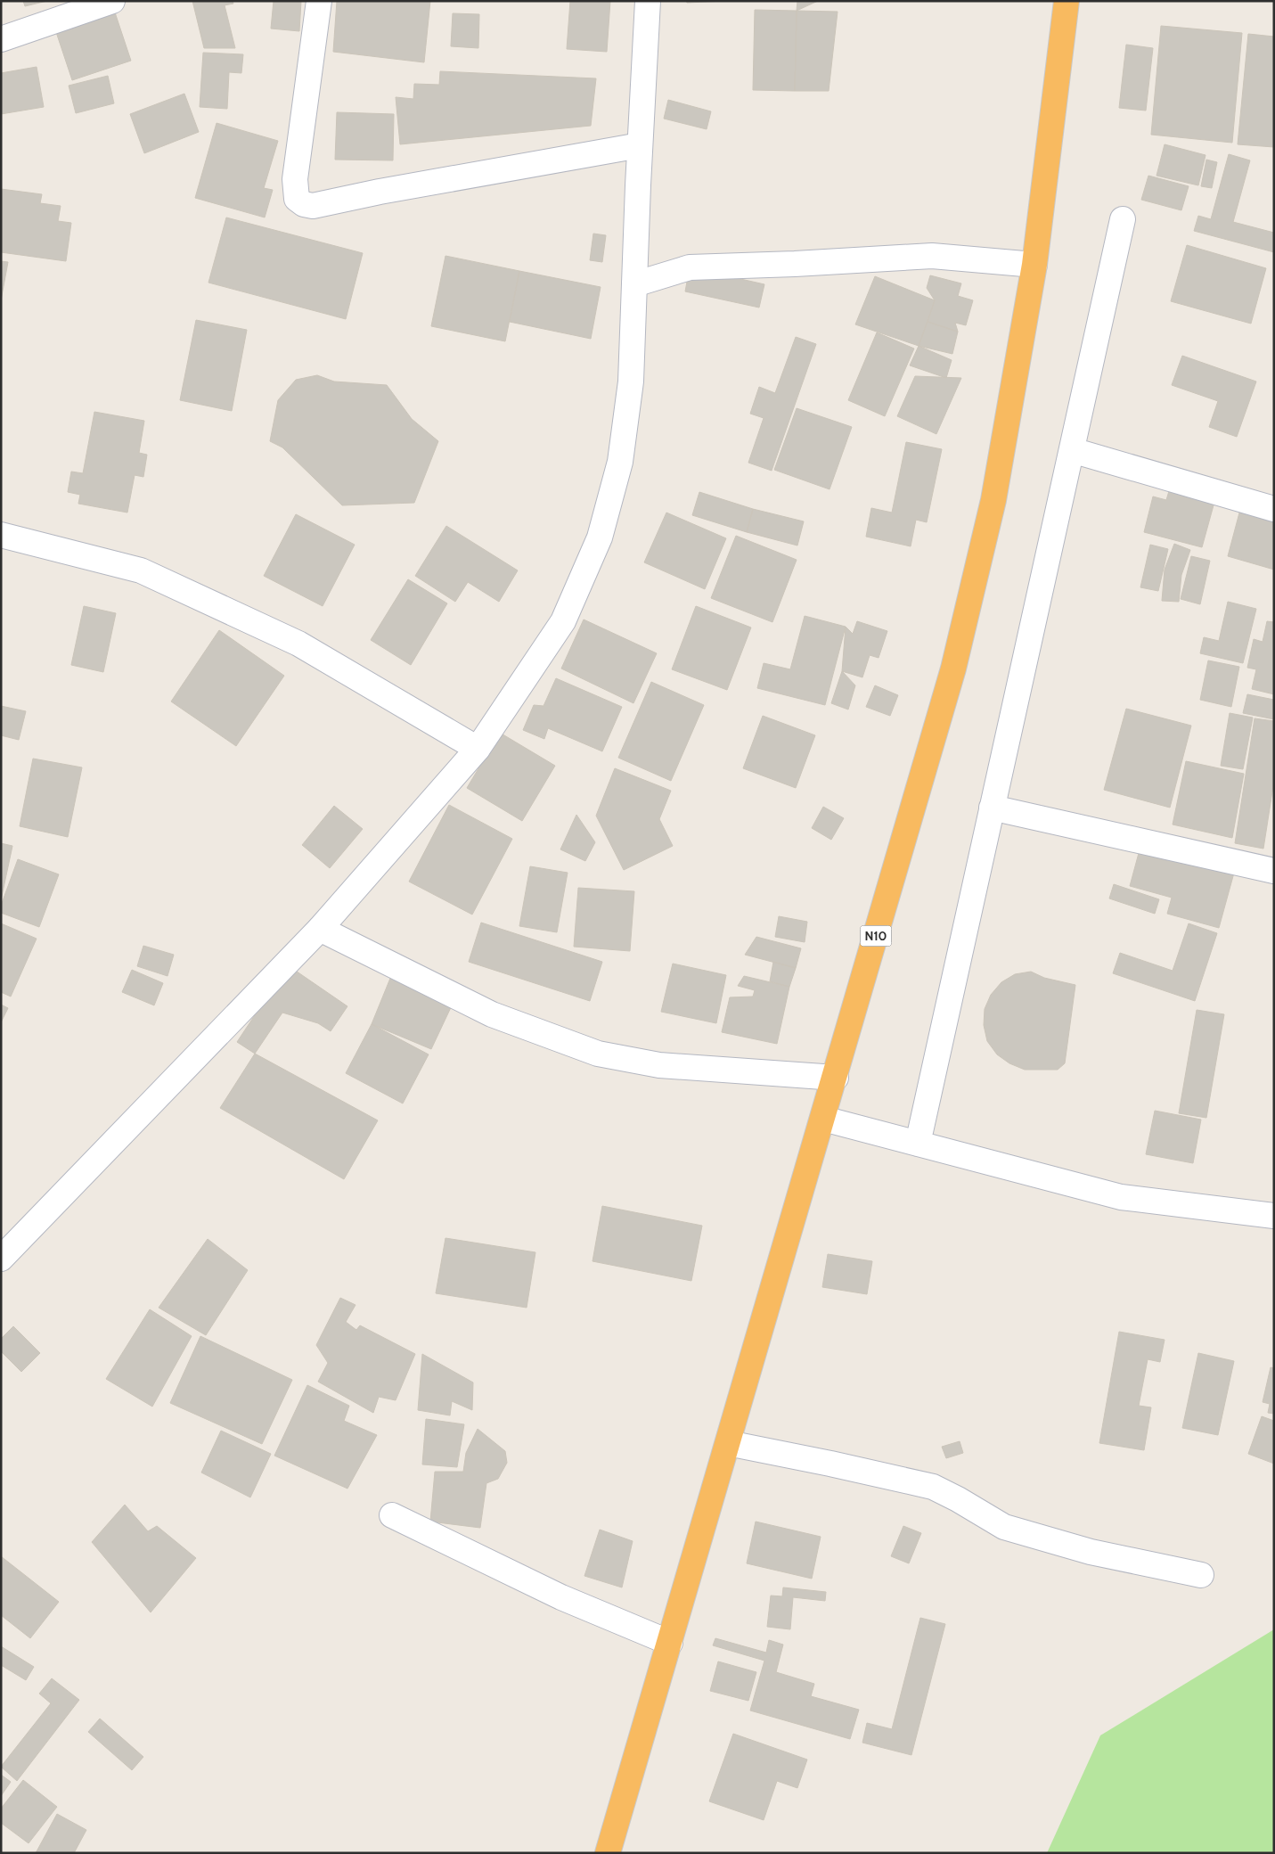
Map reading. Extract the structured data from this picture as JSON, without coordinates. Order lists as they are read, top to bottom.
{
  "streets": {
    "highway": ["N10"]
  }
}
